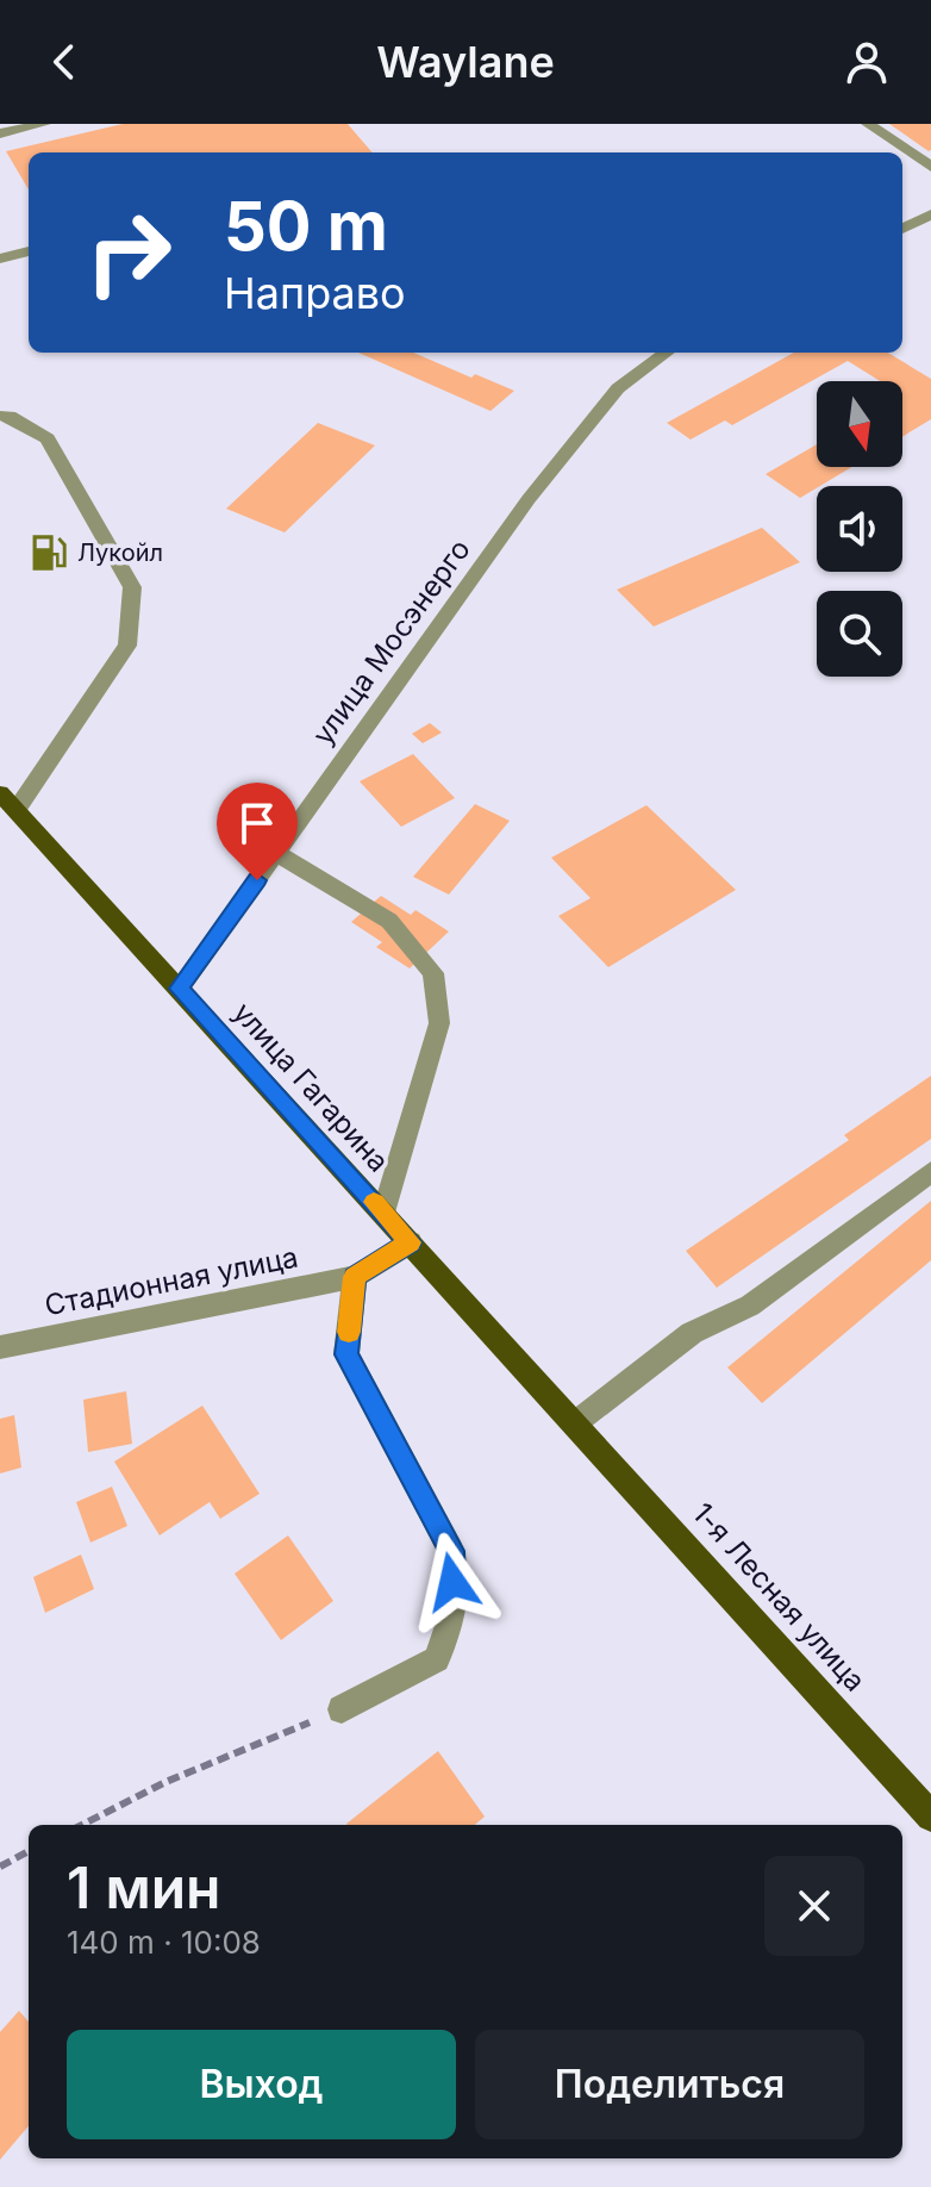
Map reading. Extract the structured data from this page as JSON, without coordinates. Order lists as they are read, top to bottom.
{
  "streets": {
    "main road": ["улица Гагарина", "1-я Лесная улица"],
    "street": ["улица Мосэнерго", "Стадионная улица"]
  },
  "crossings": [
    ["улица Мосэнерго", "улица Гагарина"],
    ["улица Гагарина", "1-я Лесная улица"]
  ],
  "places": {
    "fuel station": ["Лукойл"]
  },
  "north": "bottom",
  "page": {
    "header": "Waylane",
    "turn": ["50 m", "Направо"],
    "heading": ["1 мин", "140 m · 10:08"],
    "buttons": ["Выход", "Поделиться"]
  }
}
